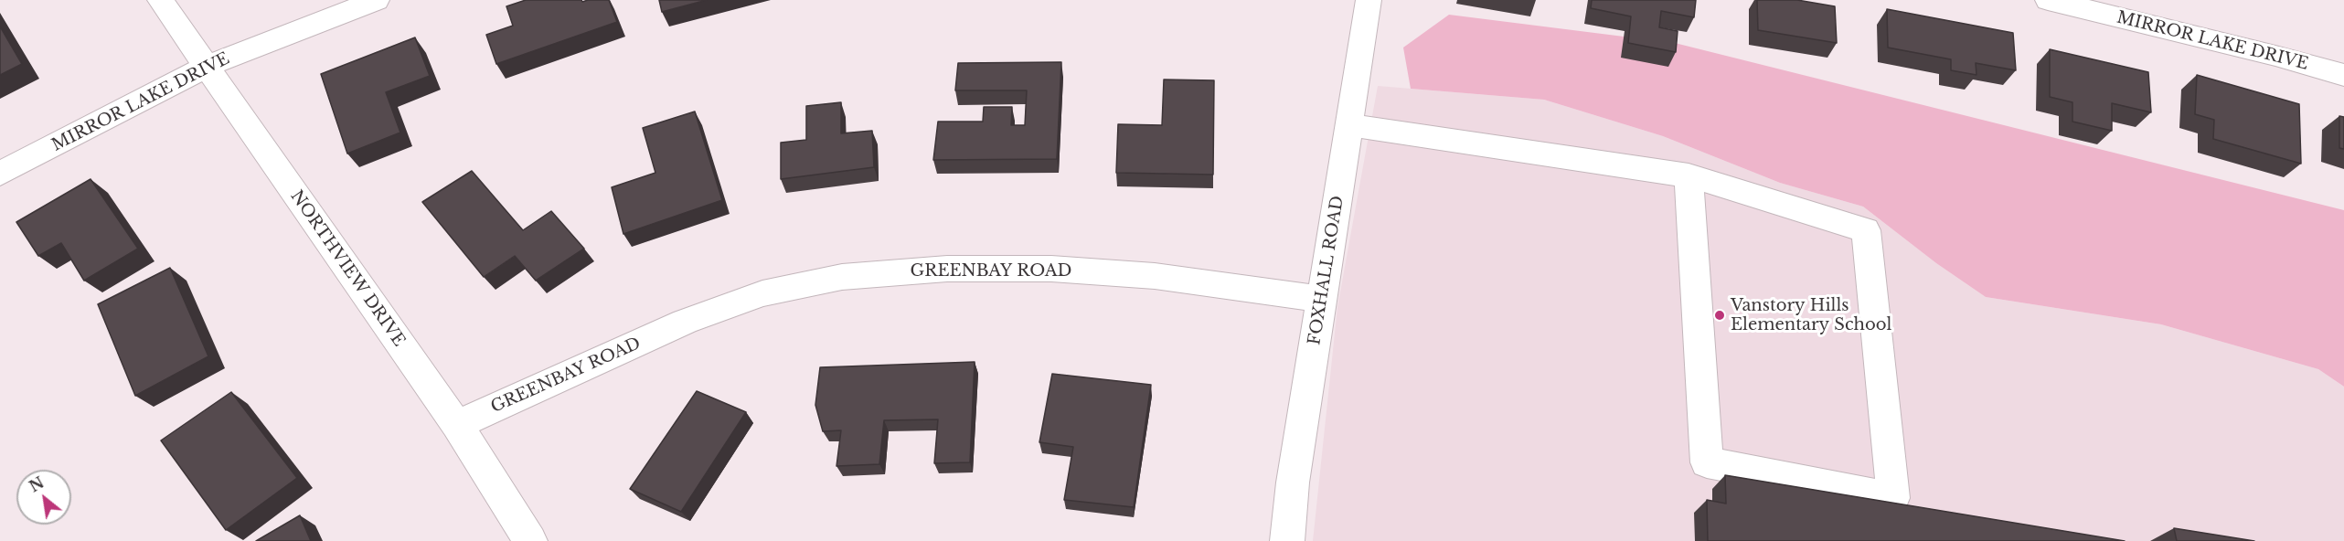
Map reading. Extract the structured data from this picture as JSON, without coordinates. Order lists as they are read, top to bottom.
{
  "streets": {
    "street": [
      "MIRROR LAKE DRIVE",
      "NORTHVIEW DRIVE",
      "FOXHALL ROAD",
      "GREENBAY ROAD"
    ]
  },
  "crossings": [
    ["MIRROR LAKE DRIVE", "NORTHVIEW DRIVE"],
    ["NORTHVIEW DRIVE", "GREENBAY ROAD"],
    ["FOXHALL ROAD", "GREENBAY ROAD"]
  ],
  "places": ["Vanstory Hills Elementary School"],
  "north": "top left"
}
